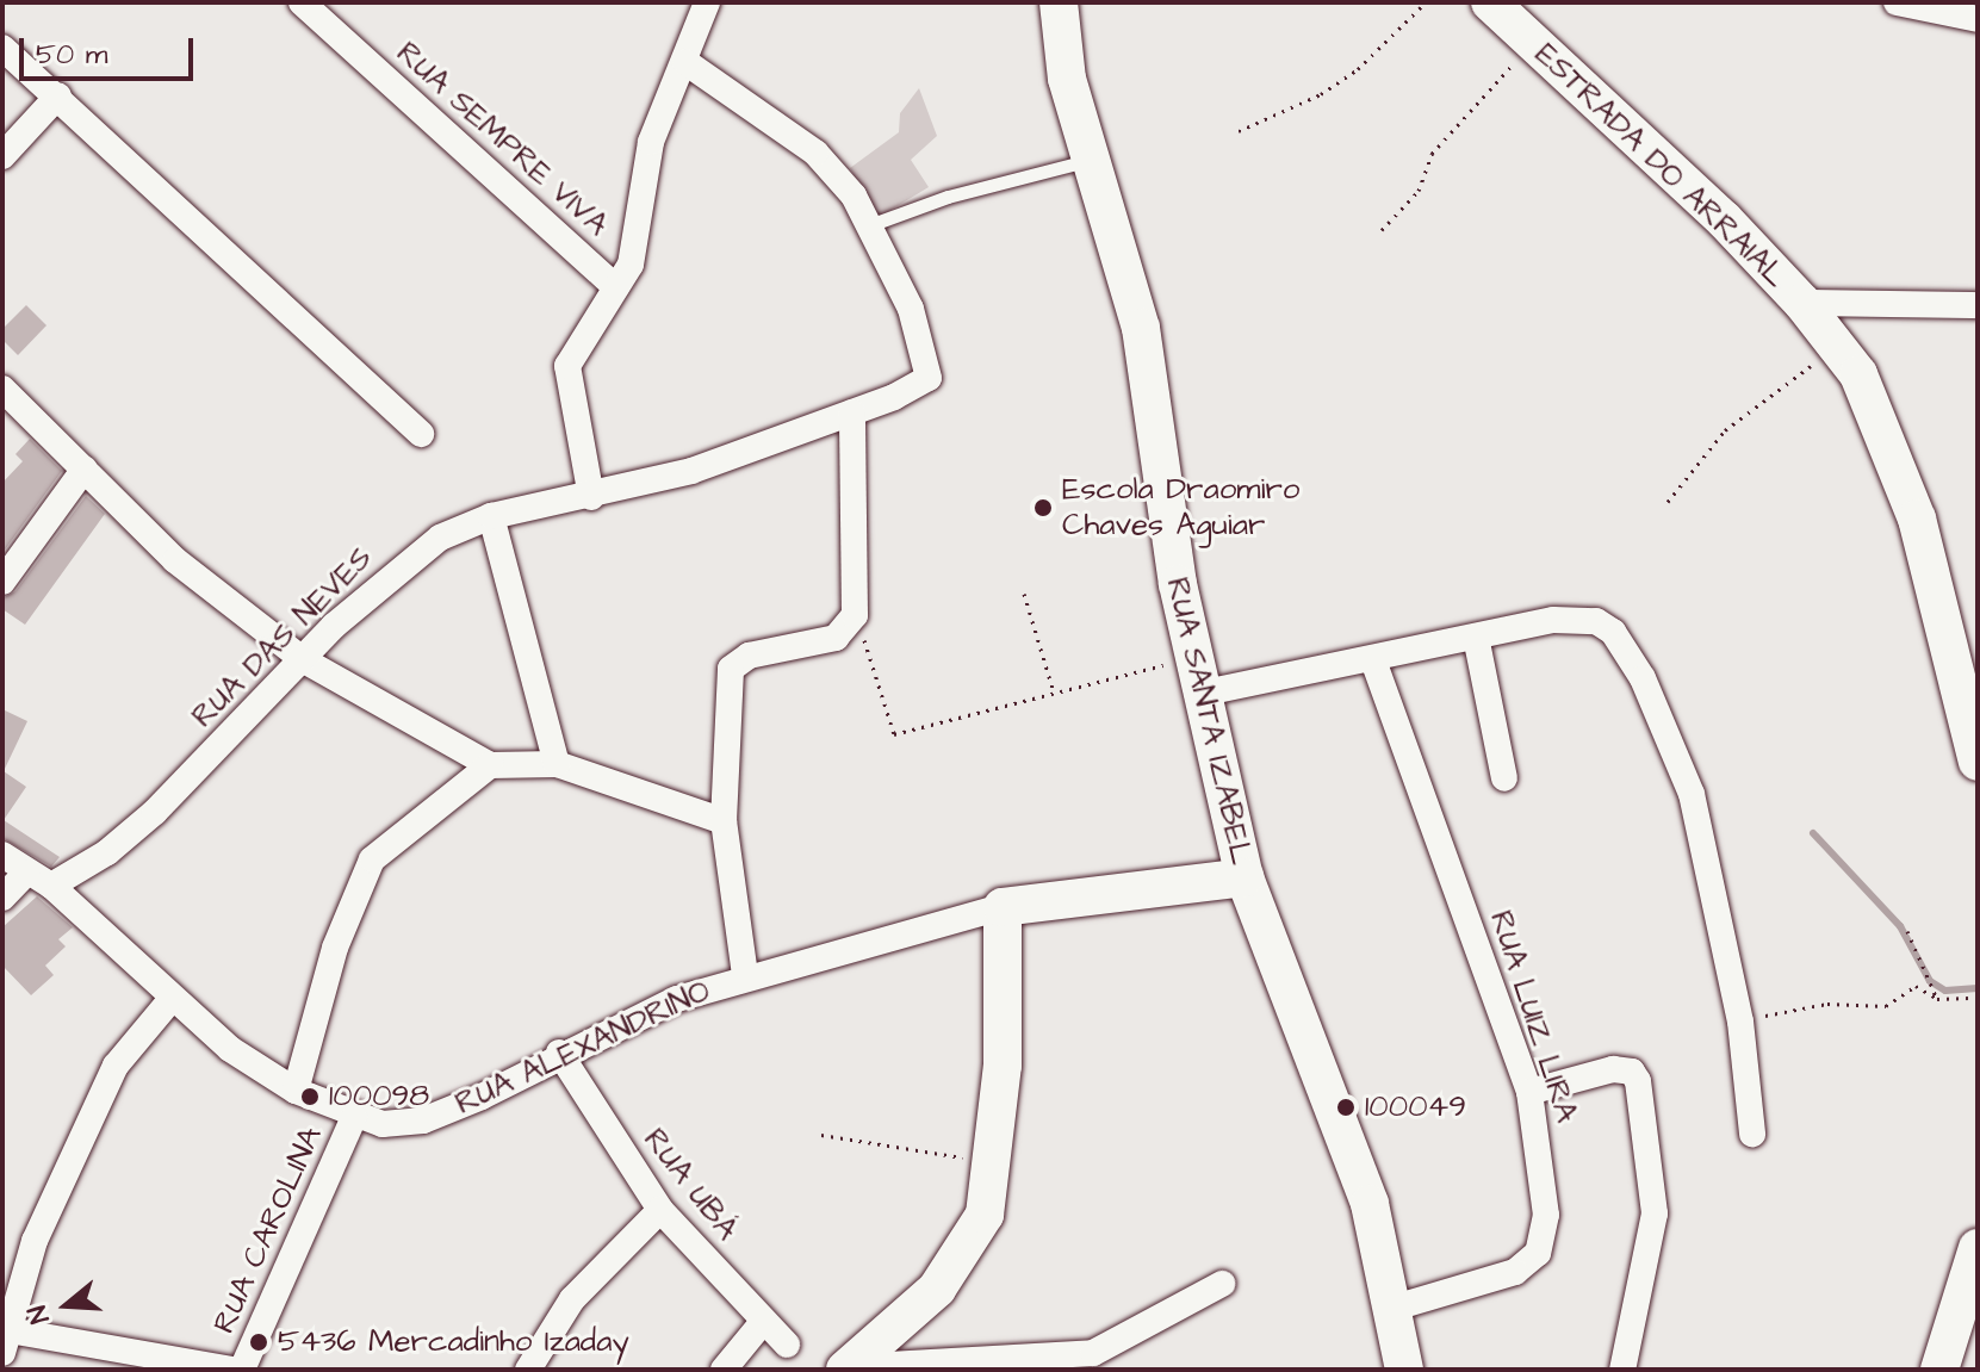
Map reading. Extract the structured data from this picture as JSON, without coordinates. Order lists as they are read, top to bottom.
{
  "streets": {
    "street": [
      "RUA SEMPRE VIVA",
      "ESTRADA DO ARRAIAL",
      "RUA DAS NEVES",
      "RUA SANTA IZABEL",
      "RUA LUIZ LIRA",
      "RUA ALEXANDRINO",
      "RUA UBÁ",
      "RUA CAROLINA"
    ]
  },
  "crossings": [
    ["RUA DAS NEVES", "RUA ALEXANDRINO"],
    ["RUA SANTA IZABEL", "RUA LUIZ LIRA"],
    ["RUA SANTA IZABEL", "RUA ALEXANDRINO"],
    ["RUA ALEXANDRINO", "RUA UBÁ"],
    ["RUA ALEXANDRINO", "RUA CAROLINA"]
  ],
  "places": [
    "Escola Draomiro Chaves Aguiar",
    "100098",
    "100049",
    "5436 Mercadinho Izaday"
  ],
  "scale_bar": "50 m",
  "north": "left"
}
